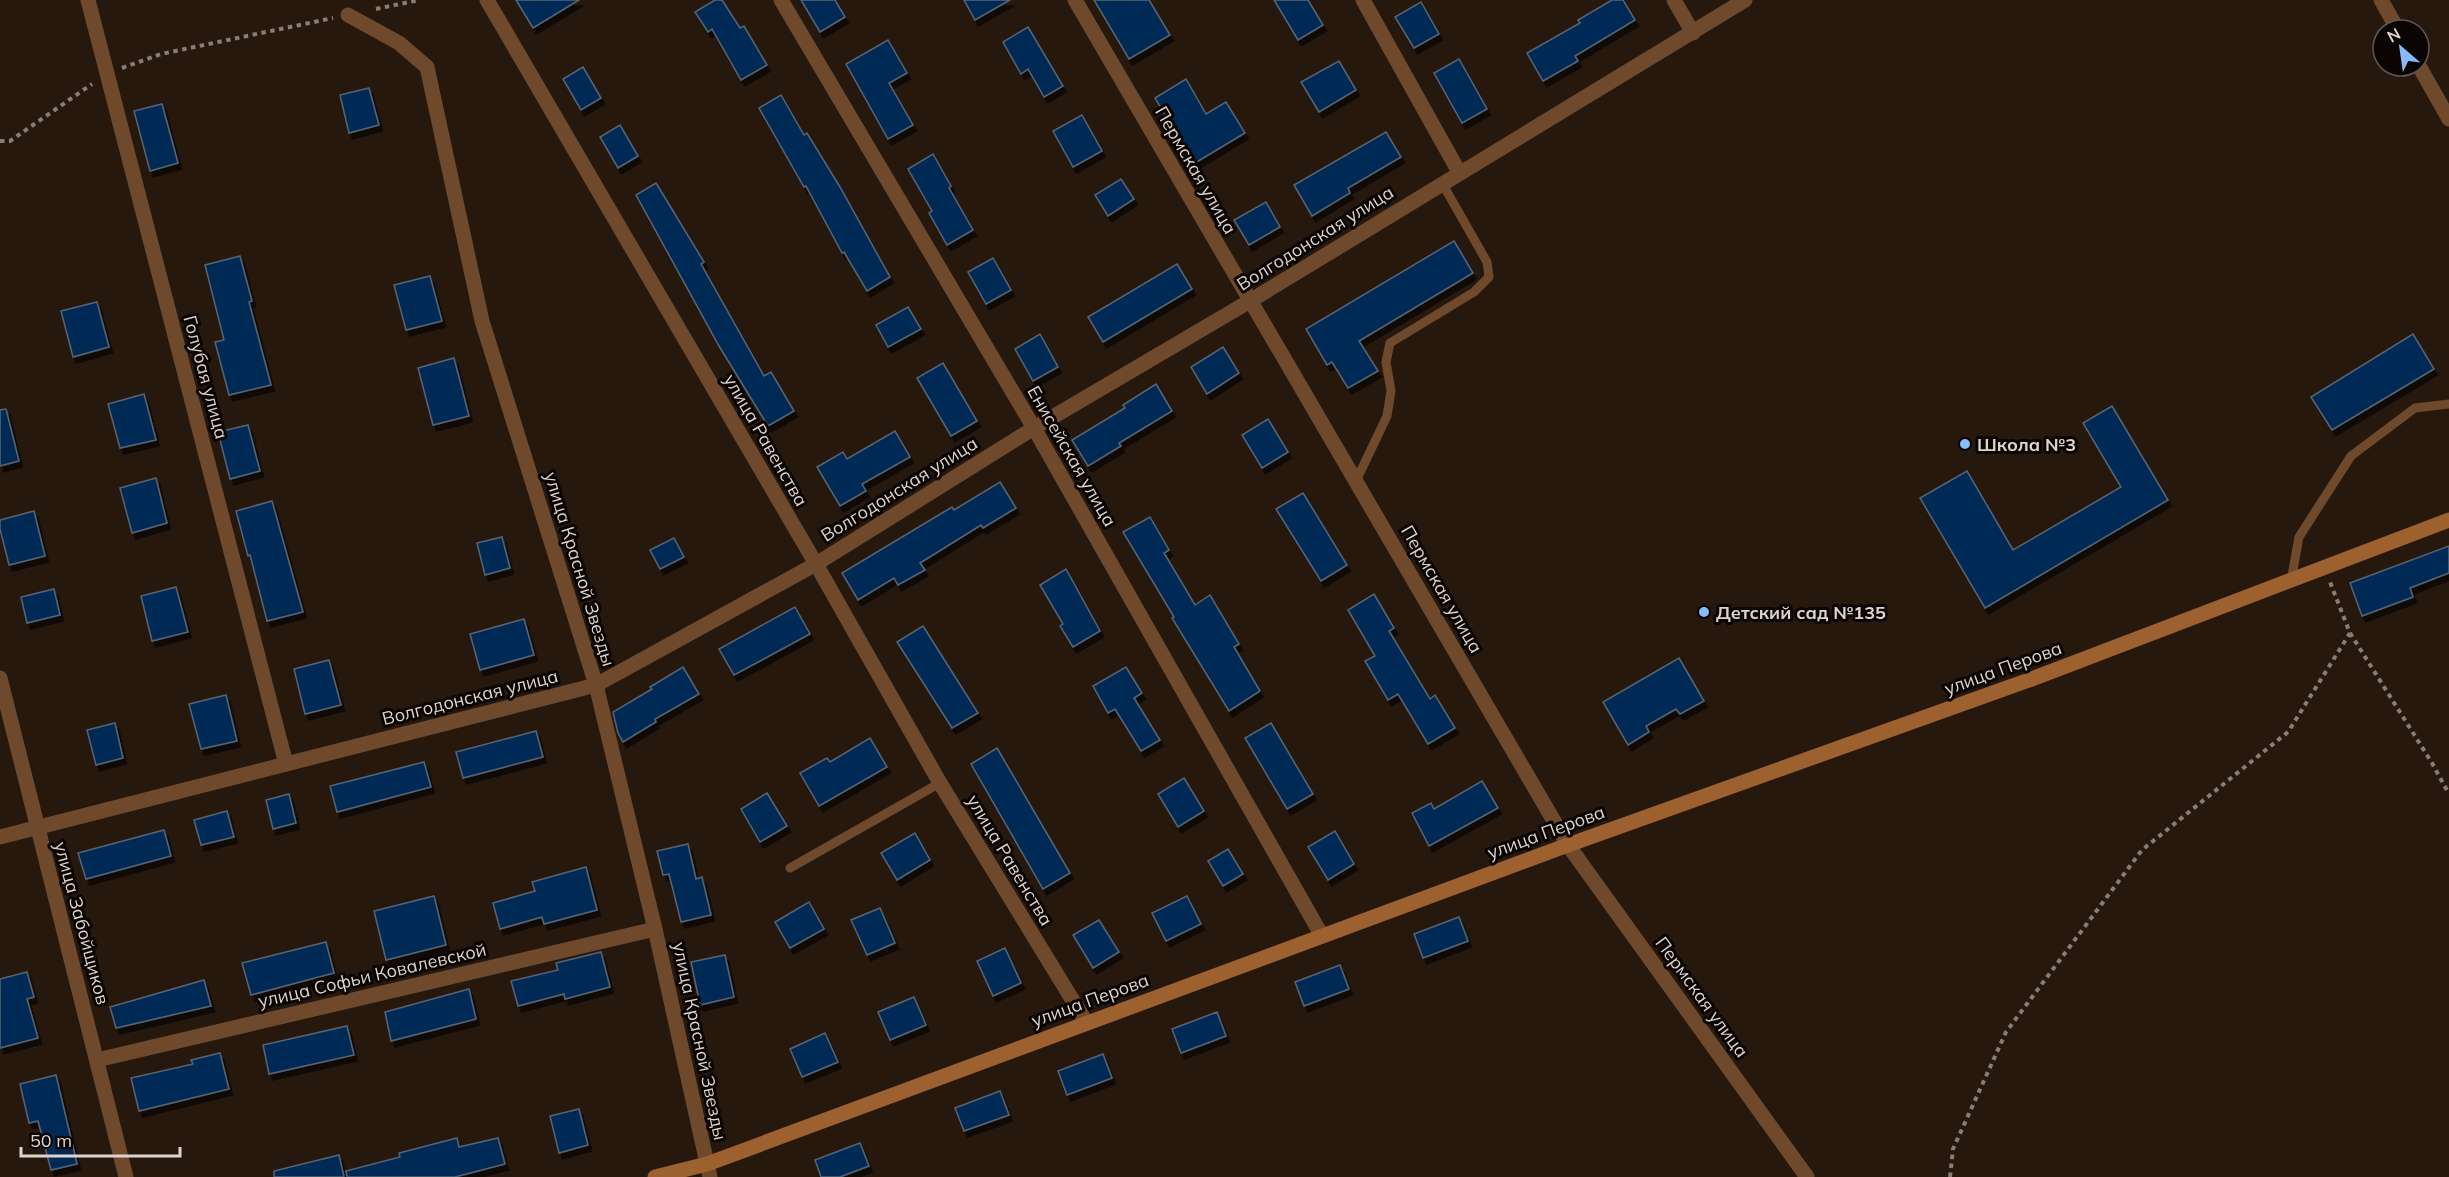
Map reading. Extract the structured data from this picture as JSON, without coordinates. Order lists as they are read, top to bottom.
{
  "streets": {
    "main road": ["улица Перова"],
    "street": [
      "Пермская улица",
      "Волгодонская улица",
      "Голубая улица",
      "улица Равенства",
      "Енисейская улица",
      "улица Красной Звезды",
      "улица Забойщиков",
      "улица Софьи Ковалевской"
    ]
  },
  "crossings": [
    ["Пермская улица", "Волгодонская улица"],
    ["Пермская улица", "улица Перова"],
    ["Волгодонская улица", "Голубая улица"],
    ["Волгодонская улица", "улица Равенства"],
    ["Волгодонская улица", "Енисейская улица"],
    ["Волгодонская улица", "улица Красной Звезды"],
    ["Волгодонская улица", "улица Забойщиков"],
    ["улица Равенства", "улица Перова"],
    ["Енисейская улица", "улица Перова"],
    ["улица Красной Звезды", "улица Перова"],
    ["улица Красной Звезды", "улица Софьи Ковалевской"],
    ["улица Забойщиков", "улица Софьи Ковалевской"]
  ],
  "places": ["Школа №3", "Детский сад №135"],
  "scale_bar": "50 m",
  "north": "top left"
}
